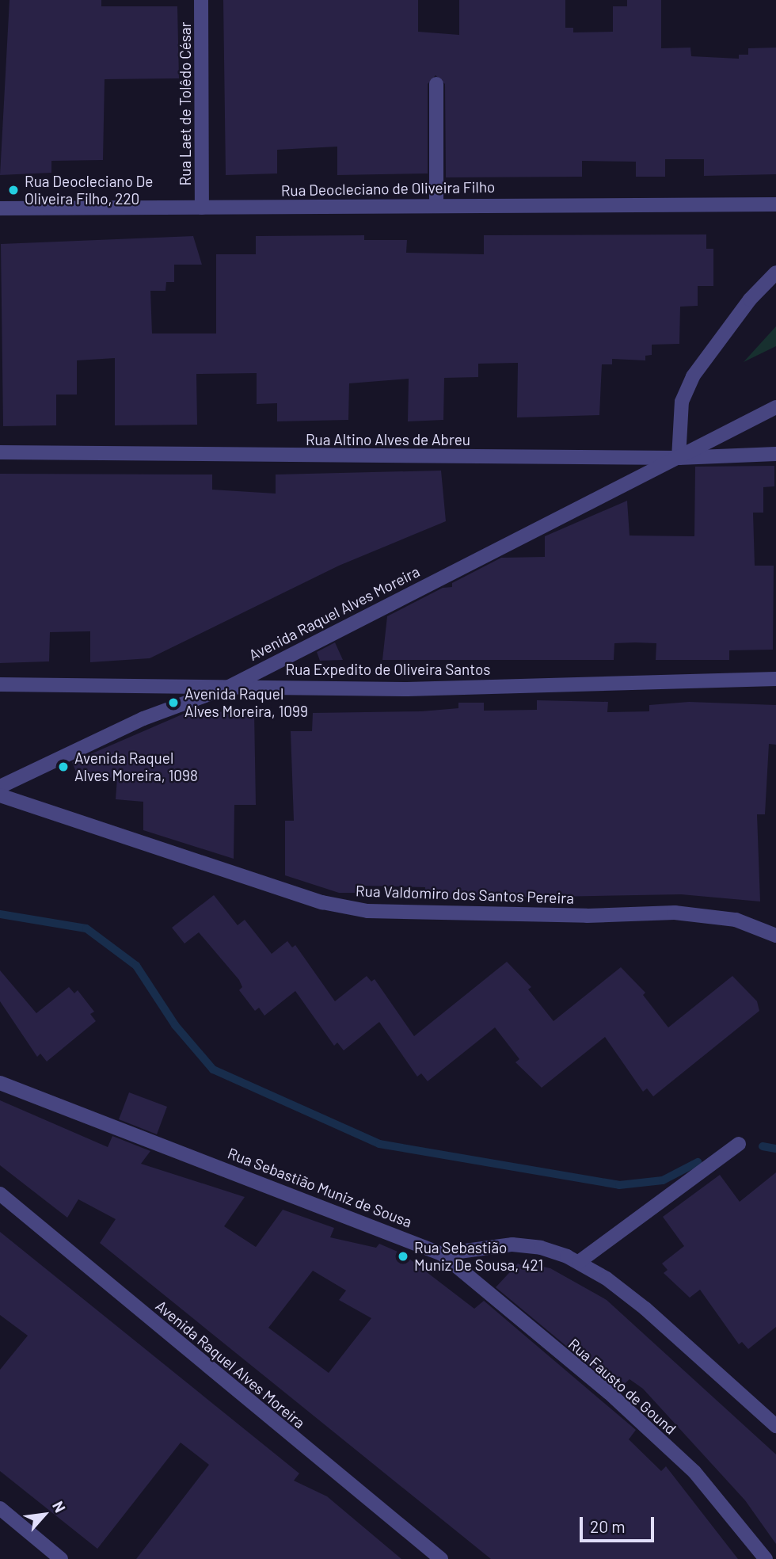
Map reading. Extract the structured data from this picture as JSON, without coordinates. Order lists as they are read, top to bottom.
{
  "streets": {
    "street": [
      "Rua Laet de Tolêdo César",
      "Rua Deocleciano de Oliveira Filho",
      "Rua Altino Alves de Abreu",
      "Avenida Raquel Alves Moreira",
      "Rua Expedito de Oliveira Santos",
      "Rua Valdomiro dos Santos Pereira",
      "Rua Sebastião Muniz de Sousa",
      "Rua Fausto de Gound"
    ]
  },
  "crossings": [
    ["Rua Laet de Tolêdo César", "Rua Deocleciano de Oliveira Filho"],
    ["Rua Altino Alves de Abreu", "Avenida Raquel Alves Moreira"],
    ["Avenida Raquel Alves Moreira", "Rua Expedito de Oliveira Santos"],
    ["Rua Sebastião Muniz de Sousa", "Rua Fausto de Gound"]
  ],
  "places": [
    "Rua Deocleciano De Oliveira Filho, 220",
    "Avenida Raquel Alves Moreira, 1099",
    "Avenida Raquel Alves Moreira, 1098",
    "Rua Sebastião Muniz De Sousa, 421"
  ],
  "scale_bar": "20 m",
  "north": "top right"
}
